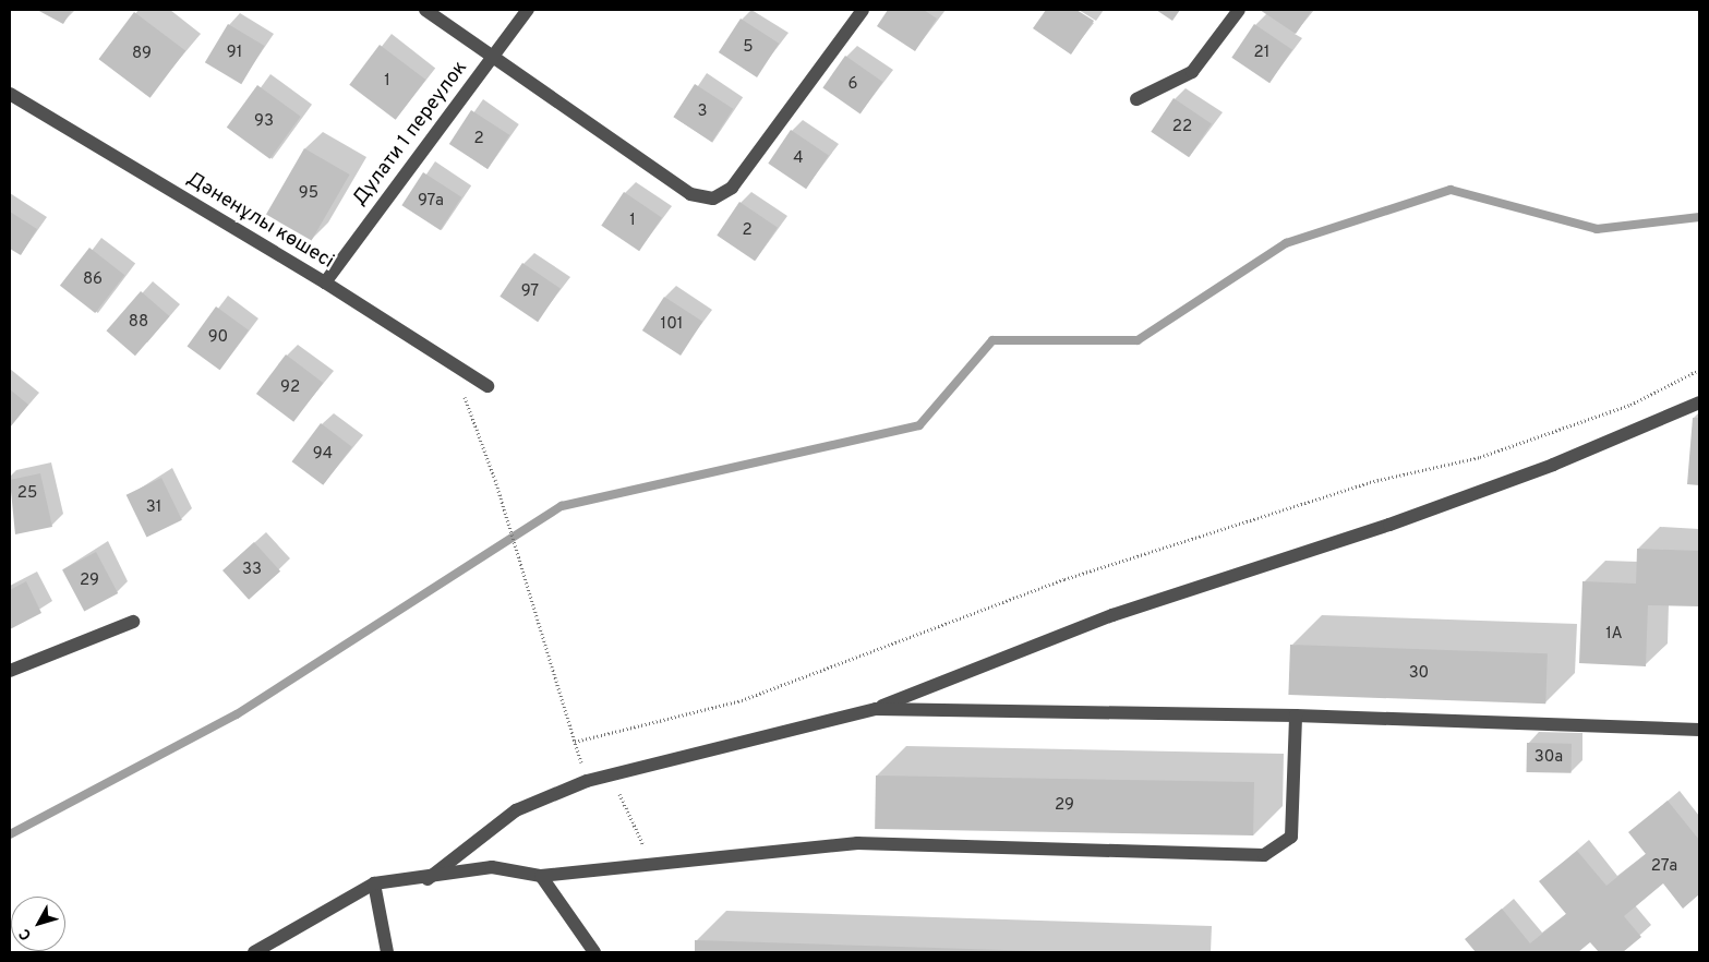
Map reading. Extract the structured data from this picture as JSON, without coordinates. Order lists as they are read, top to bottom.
{
  "streets": {
    "street": ["Дулати 1 переулок", "Дәненұлы көшесі"]
  },
  "crossings": [
    ["Дулати 1 переулок", "Дәненұлы көшесі"]
  ],
  "house_numbers": [
    "5",
    "91",
    "21",
    "89",
    "1",
    "6",
    "3",
    "93",
    "22",
    "2",
    "4",
    "95",
    "97а",
    "1",
    "2",
    "86",
    "97",
    "88",
    "101",
    "90",
    "92",
    "94",
    "25",
    "31",
    "33",
    "29",
    "1А",
    "30",
    "30а",
    "29",
    "27а"
  ],
  "north": "bottom left"
}
